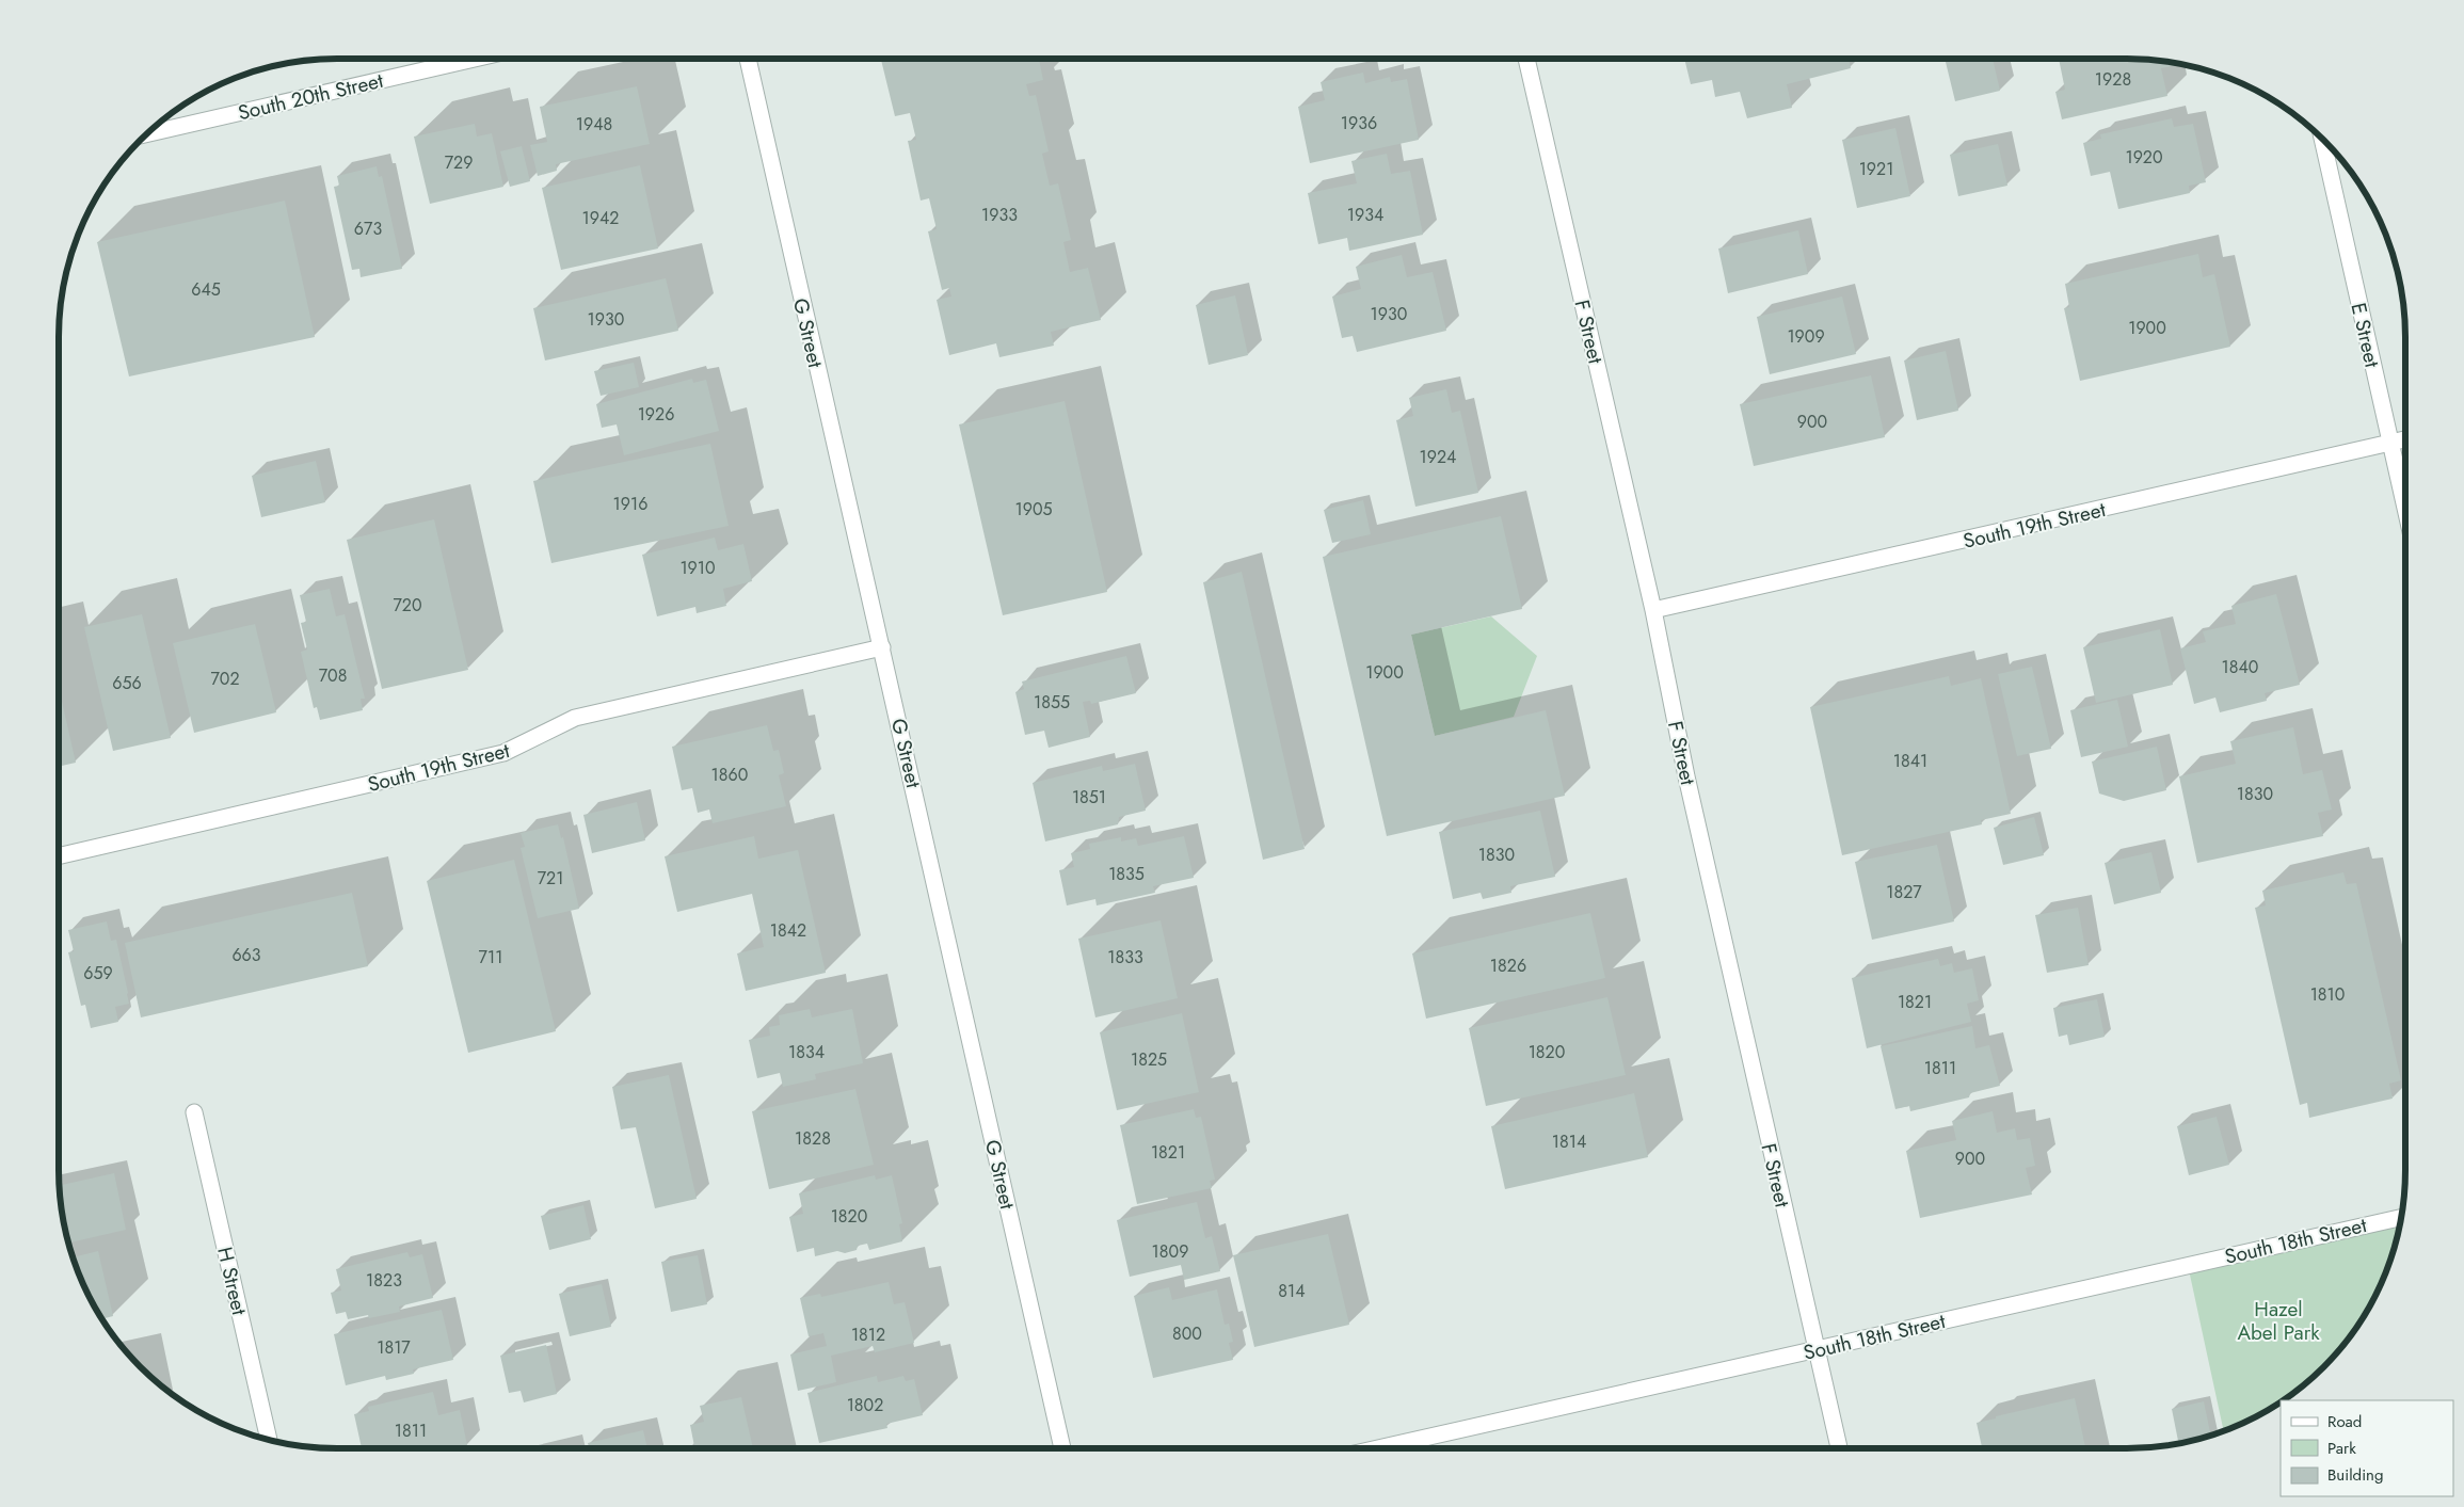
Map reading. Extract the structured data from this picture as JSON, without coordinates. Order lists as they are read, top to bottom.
{
  "streets": {
    "street": [
      "South 20th Street",
      "F Street",
      "G Street",
      "E Street",
      "South 19th Street",
      "South 18th Street",
      "H Street"
    ]
  },
  "crossings": [
    ["F Street", "South 19th Street"],
    ["F Street", "South 18th Street"],
    ["G Street", "South 19th Street"],
    ["E Street", "South 19th Street"]
  ],
  "parks": ["Hazel Abel Park"],
  "house_numbers": [
    "1928",
    "1936",
    "1948",
    "1920",
    "729",
    "1921",
    "1933",
    "1934",
    "1942",
    "673",
    "645",
    "1930",
    "1930",
    "1900",
    "1909",
    "1926",
    "900",
    "1924",
    "1916",
    "1905",
    "1910",
    "720",
    "1840",
    "1900",
    "708",
    "702",
    "656",
    "1855",
    "1841",
    "1860",
    "1830",
    "1851",
    "1830",
    "1835",
    "721",
    "1827",
    "1842",
    "663",
    "711",
    "1833",
    "1826",
    "659",
    "1810",
    "1821",
    "1834",
    "1820",
    "1825",
    "1811",
    "1828",
    "1814",
    "1821",
    "900",
    "1820",
    "1809",
    "1823",
    "814",
    "800",
    "1812",
    "1817",
    "1802",
    "1811"
  ],
  "legend": ["Road", "Park", "Building"]
}
